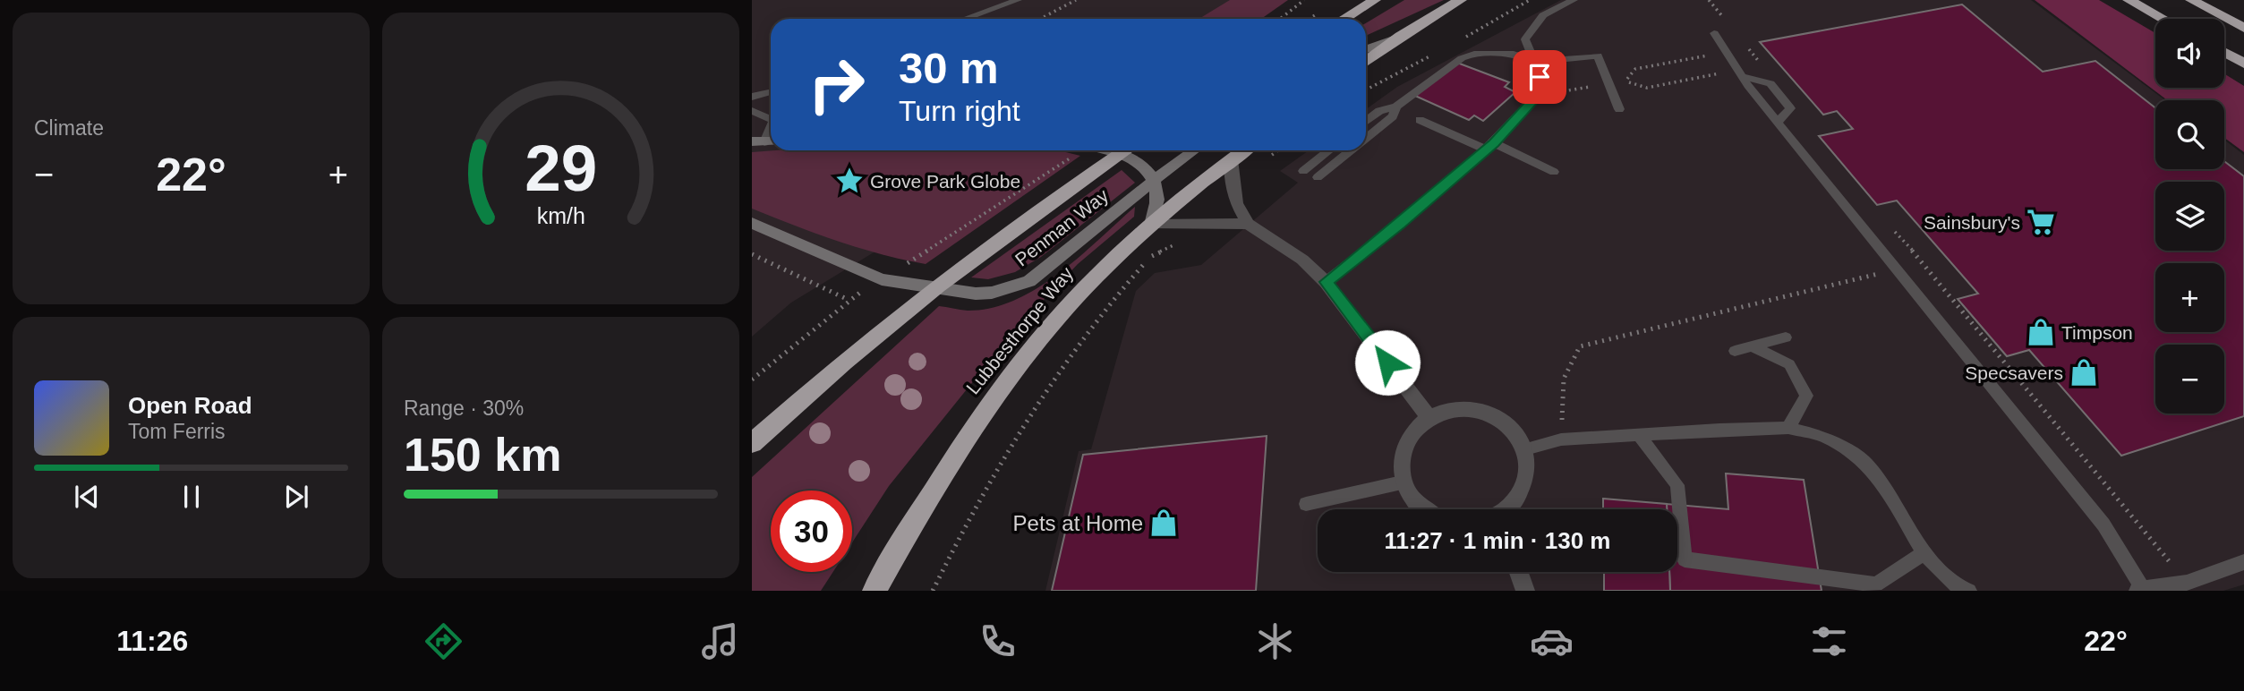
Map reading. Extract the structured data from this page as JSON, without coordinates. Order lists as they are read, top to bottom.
{
  "streets": {
    "highway": ["Lubbesthorpe Way"],
    "street": ["Penman Way"]
  },
  "places": {
    "place": ["Grove Park Globe"],
    "supermarket": ["Sainsbury's"],
    "shop": ["Timpson", "Specsavers", "Pets at Home"]
  },
  "page": {
    "tile": [
      "Climate",
      ["Range · 30%", "150 km"]
    ],
    "map_buttons": ["+", "−"],
    "turn": ["30 m", "Turn right"],
    "heat": ["−", "22°", "+"],
    "song": ["Open Road", "Tom Ferris"],
    "limit": "30",
    "trip": "11:27 · 1 min · 130 m",
    "tabs": ["11:26", "22°"],
    "gauge": ["29", "km/h"]
  }
}
